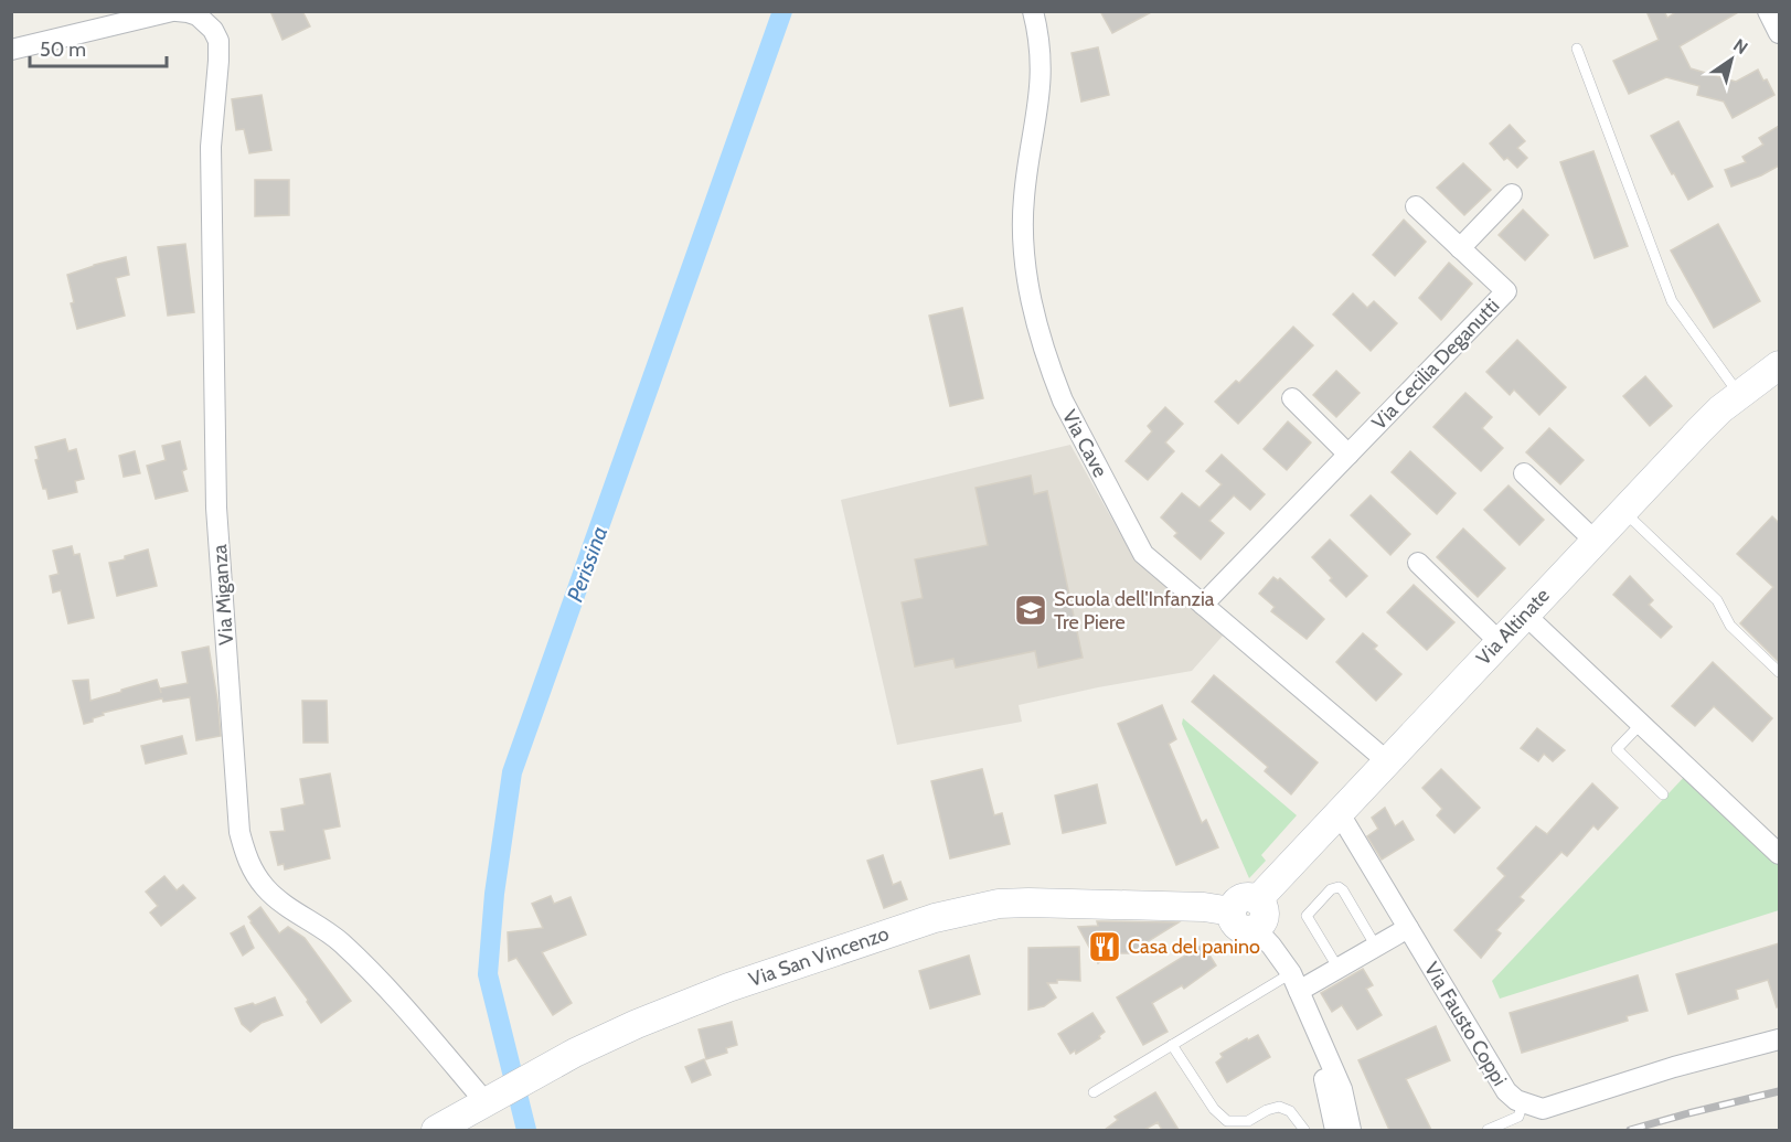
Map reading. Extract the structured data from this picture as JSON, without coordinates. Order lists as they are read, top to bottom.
{
  "streets": {
    "street": [
      "Via Cecilia Deganutti",
      "Via Cave",
      "Via Miganza",
      "Via Altinate",
      "Via San Vincenzo",
      "Via Fausto Coppi"
    ]
  },
  "crossings": [
    ["Via Cecilia Deganutti", "Via Cave"],
    ["Via Cave", "Via Altinate"],
    ["Via Miganza", "Via San Vincenzo"],
    ["Via Altinate", "Via San Vincenzo"],
    ["Via Altinate", "Via Fausto Coppi"]
  ],
  "water": ["Perissina"],
  "places": {
    "school or university": ["Scuola dell'Infanzia Tre Piere"],
    "restaurant": ["Casa del panino"]
  },
  "scale_bar": "50 m",
  "north": "top right"
}
